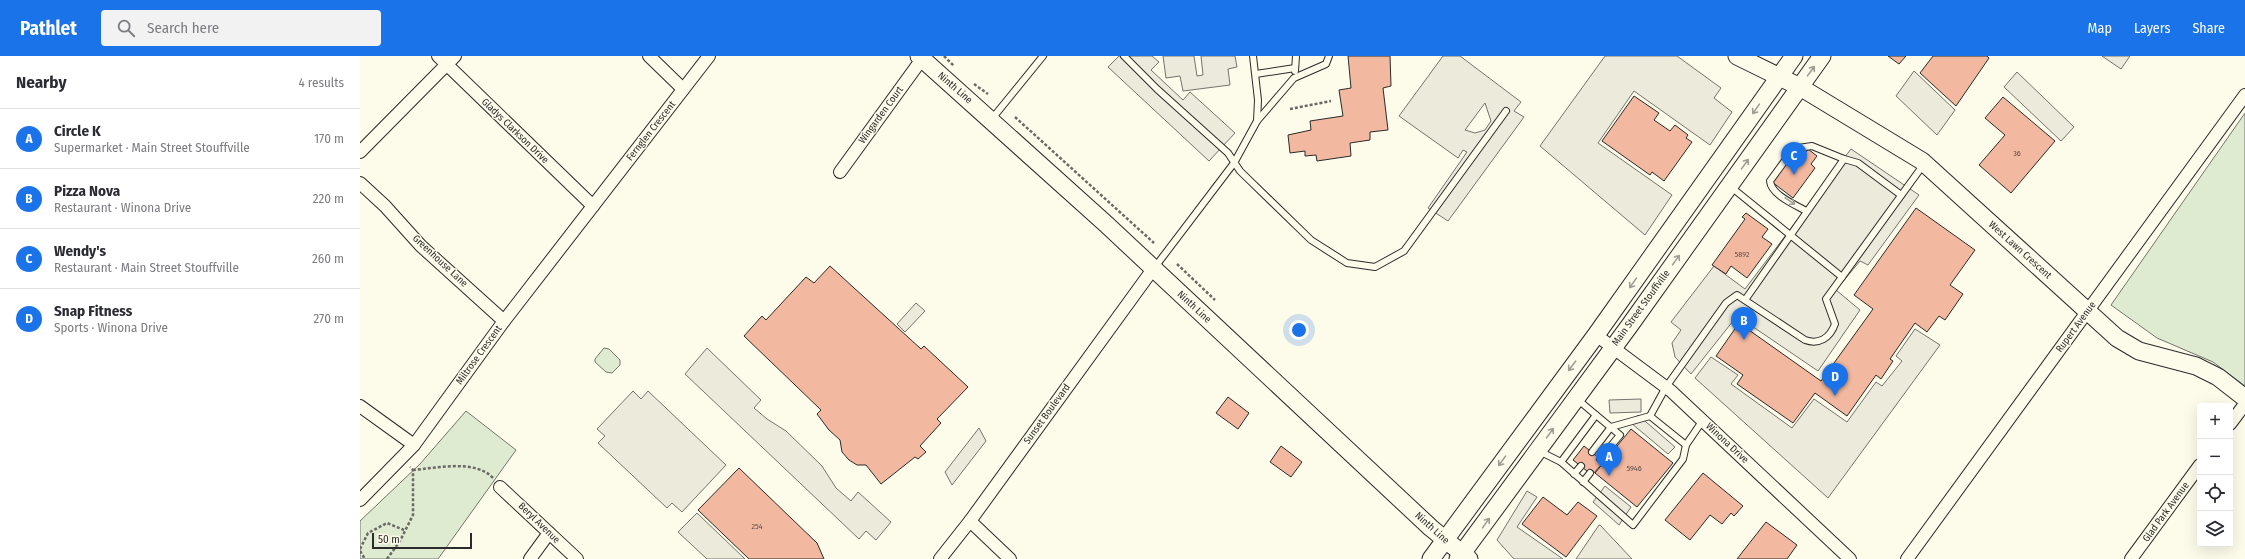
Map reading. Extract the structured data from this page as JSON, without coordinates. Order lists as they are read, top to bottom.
{
  "streets": {
    "main road": ["Ninth Line", "West Lawn Crescent", "Main Street Stouffville"],
    "street": [
      "Wingarden Court",
      "Gladys Clarkson Drive",
      "Fernglen Crescent",
      "Greenhouse Lane",
      "Rupert Avenue",
      "Miltrose Crescent",
      "Sunset Boulevard",
      "Winona Drive",
      "Glad Park Avenue",
      "Beryl Avenue"
    ]
  },
  "crossings": [
    ["Ninth Line", "Wingarden Court"],
    ["Ninth Line", "Main Street Stouffville"],
    ["Ninth Line", "Sunset Boulevard"],
    ["Gladys Clarkson Drive", "Fernglen Crescent"],
    ["Gladys Clarkson Drive", "Miltrose Crescent"],
    ["Fernglen Crescent", "Miltrose Crescent"],
    ["West Lawn Crescent", "Main Street Stouffville"],
    ["West Lawn Crescent", "Rupert Avenue"],
    ["Greenhouse Lane", "Miltrose Crescent"],
    ["Main Street Stouffville", "Winona Drive"]
  ],
  "house_numbers": [
    "36",
    "5892",
    "5946",
    "254"
  ],
  "scale_bar": "50 m",
  "page": {
    "header": "Pathlet",
    "search": "Search here",
    "nav": ["Map", "Layers", "Share"],
    "heading": ["Nearby", "4 results"],
    "list": [
      {
        "mark": "A",
        "name": "Circle K",
        "note": "Supermarket · Main Street Stouffville",
        "value": "170 m"
      },
      {
        "mark": "B",
        "name": "Pizza Nova",
        "note": "Restaurant · Winona Drive",
        "value": "220 m"
      },
      {
        "mark": "C",
        "name": "Wendy's",
        "note": "Restaurant · Main Street Stouffville",
        "value": "260 m"
      },
      {
        "mark": "D",
        "name": "Snap Fitness",
        "note": "Sports · Winona Drive",
        "value": "270 m"
      }
    ],
    "pins": [
      "C",
      "B",
      "D",
      "A"
    ],
    "map_buttons": ["+", "−"],
    "scale": "50 m"
  }
}
